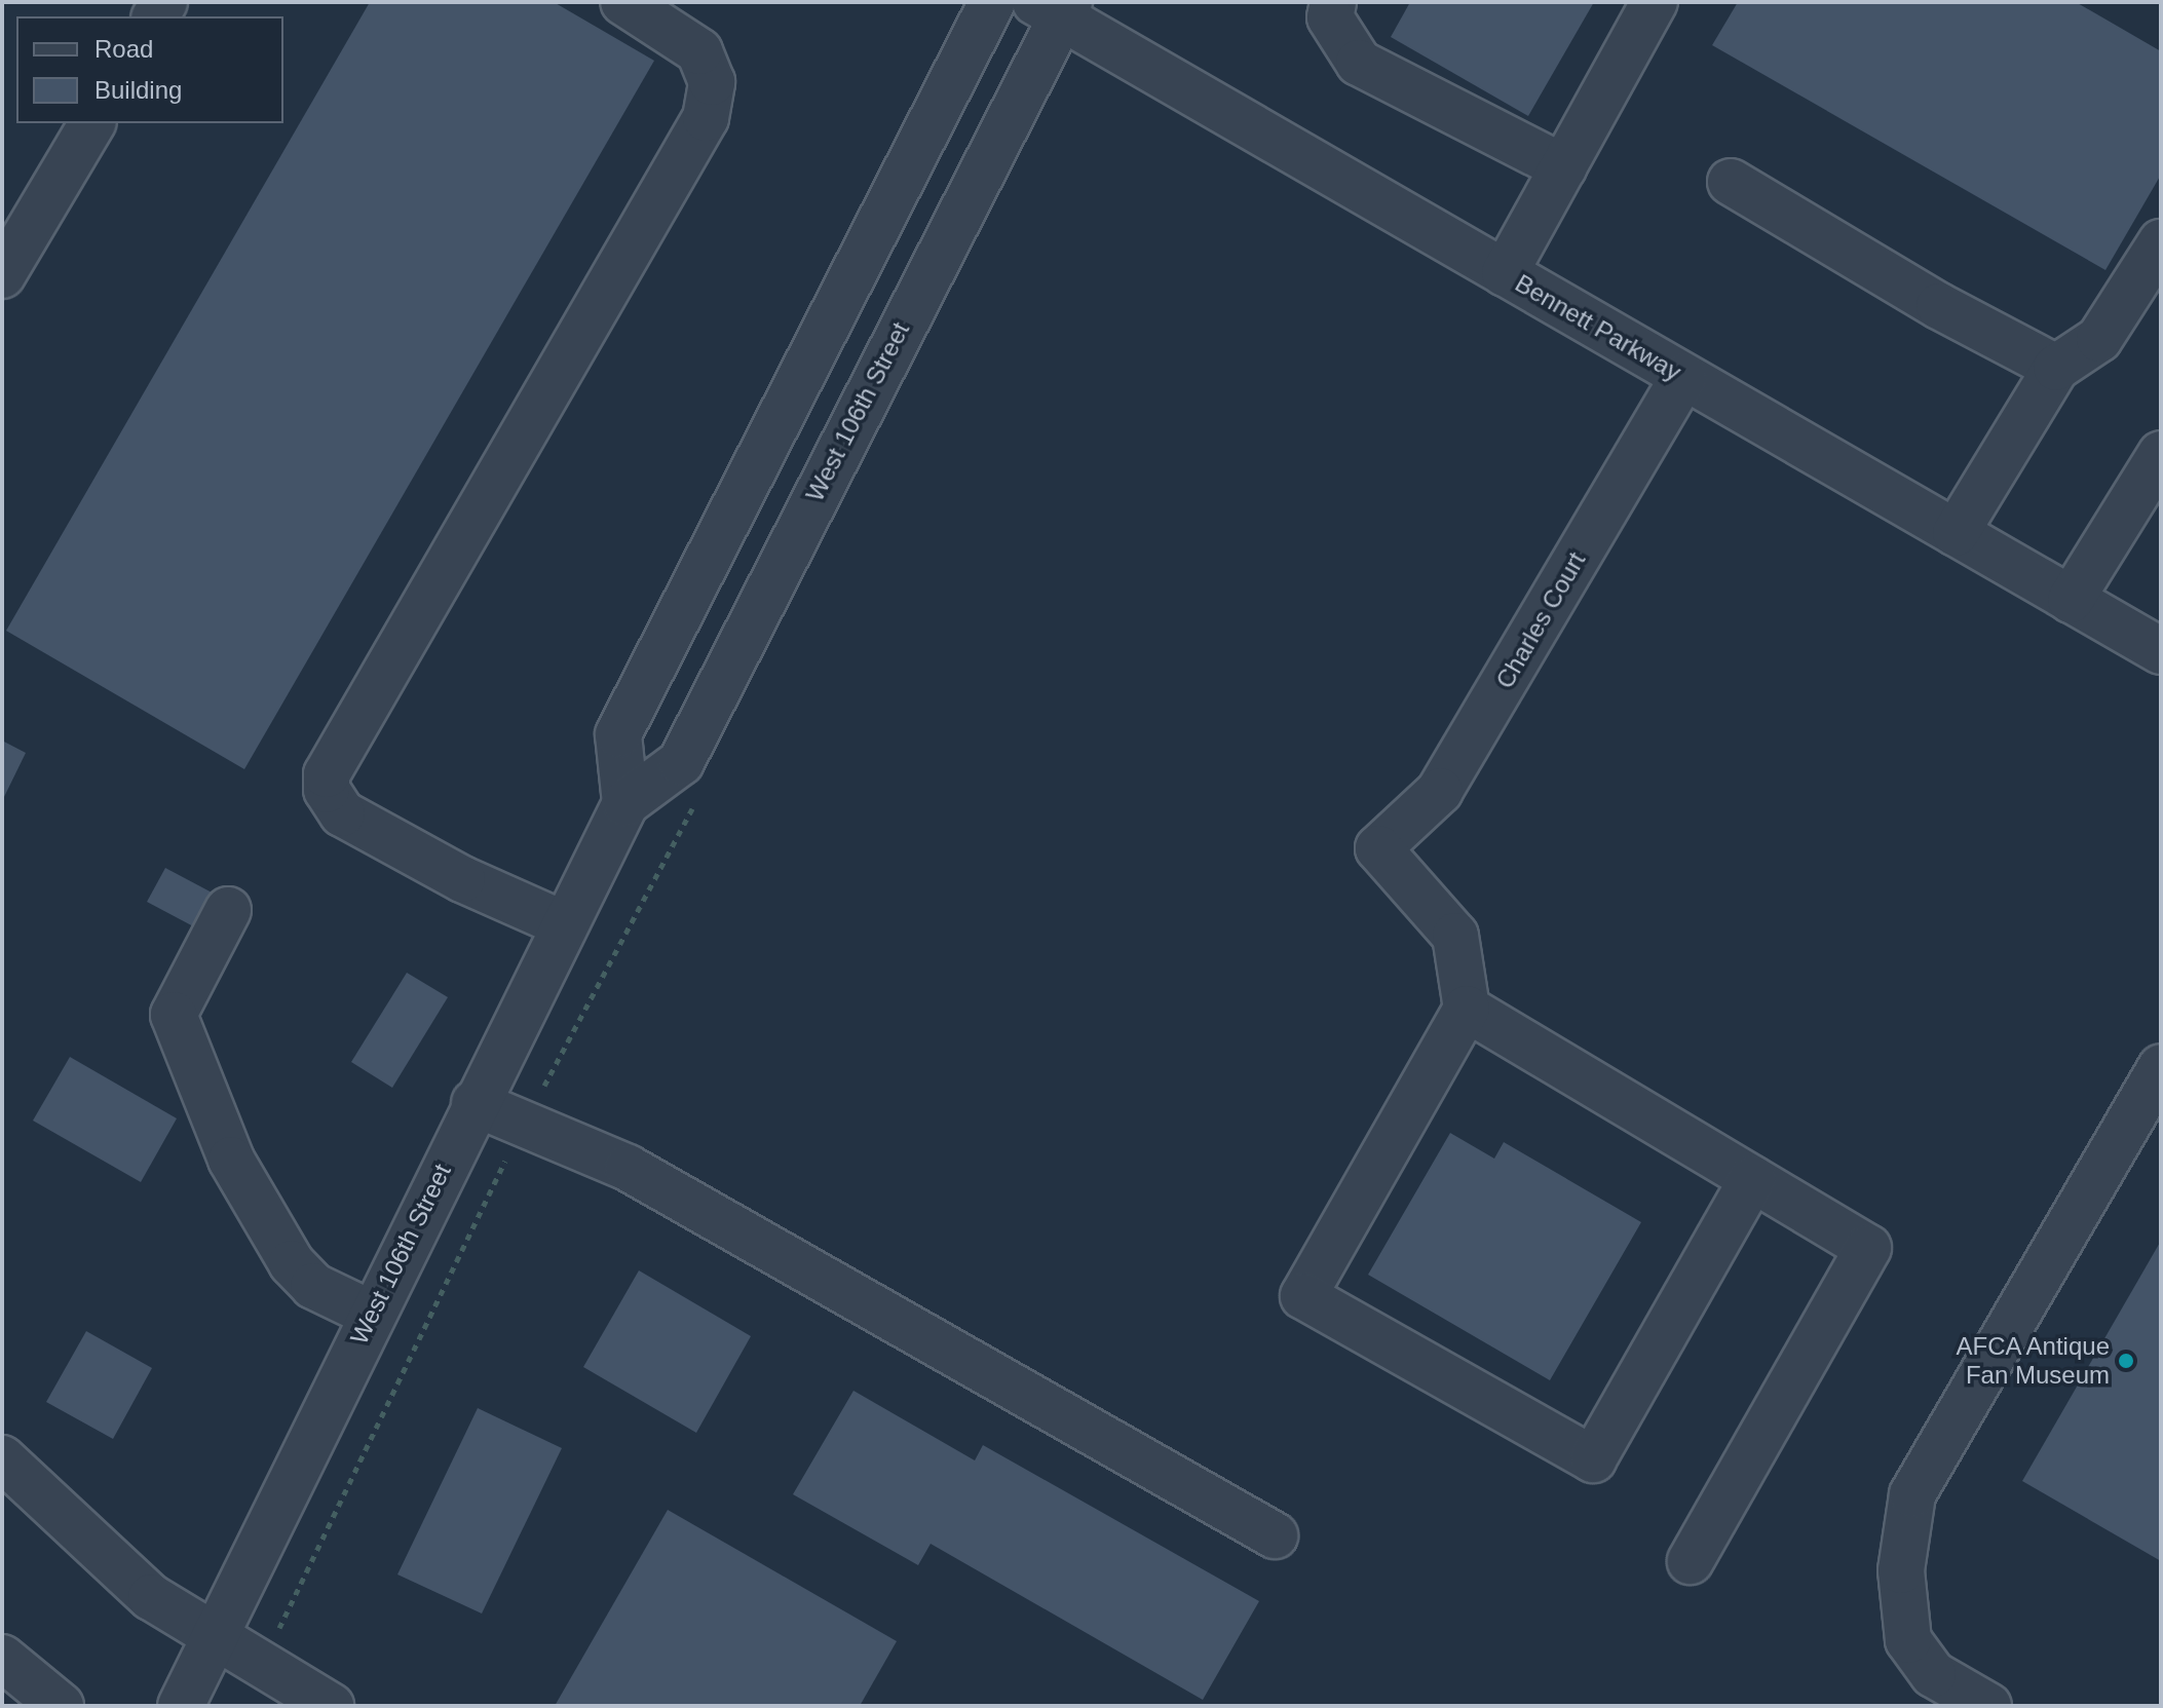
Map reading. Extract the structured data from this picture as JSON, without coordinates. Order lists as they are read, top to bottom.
{
  "streets": {
    "street": ["Bennett Parkway", "West 106th Street", "Charles Court"]
  },
  "crossings": [
    ["Bennett Parkway", "West 106th Street"],
    ["Bennett Parkway", "Charles Court"]
  ],
  "places": ["AFCA Antique Fan Museum"],
  "legend": ["Road", "Building"]
}
